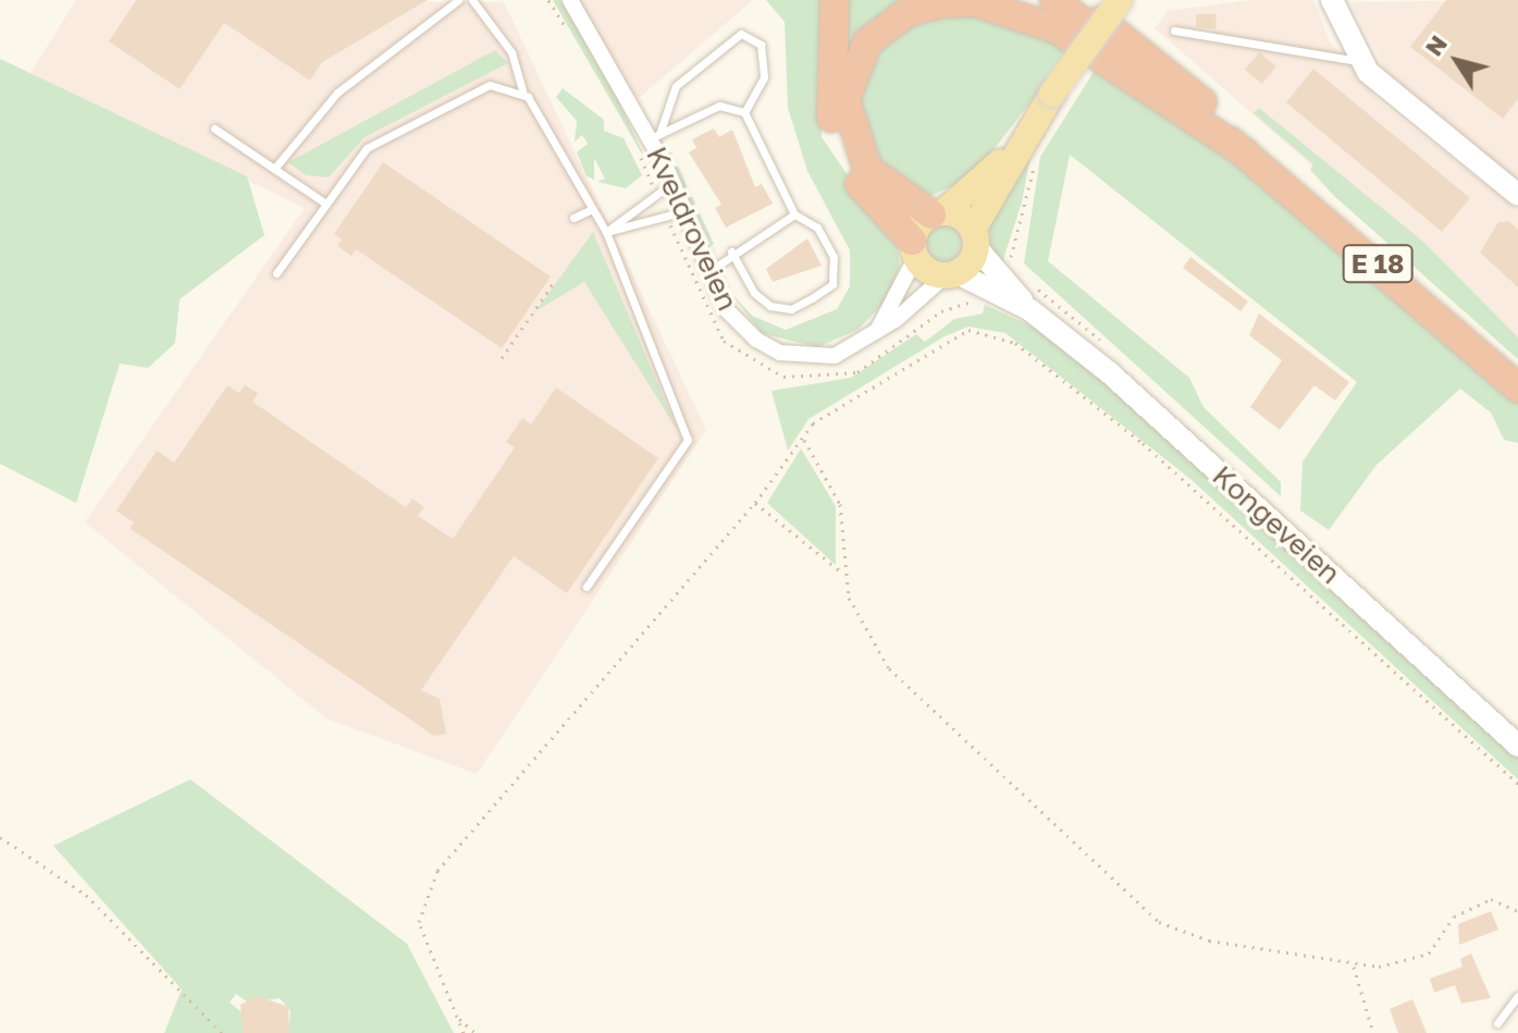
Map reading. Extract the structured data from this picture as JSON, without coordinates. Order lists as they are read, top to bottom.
{
  "streets": {
    "highway": ["E 18"],
    "main road": ["Kongeveien"],
    "street": ["Kveldroveien"]
  },
  "crossings": [
    ["Kveldroveien", "Kongeveien"]
  ],
  "north": "top left"
}
